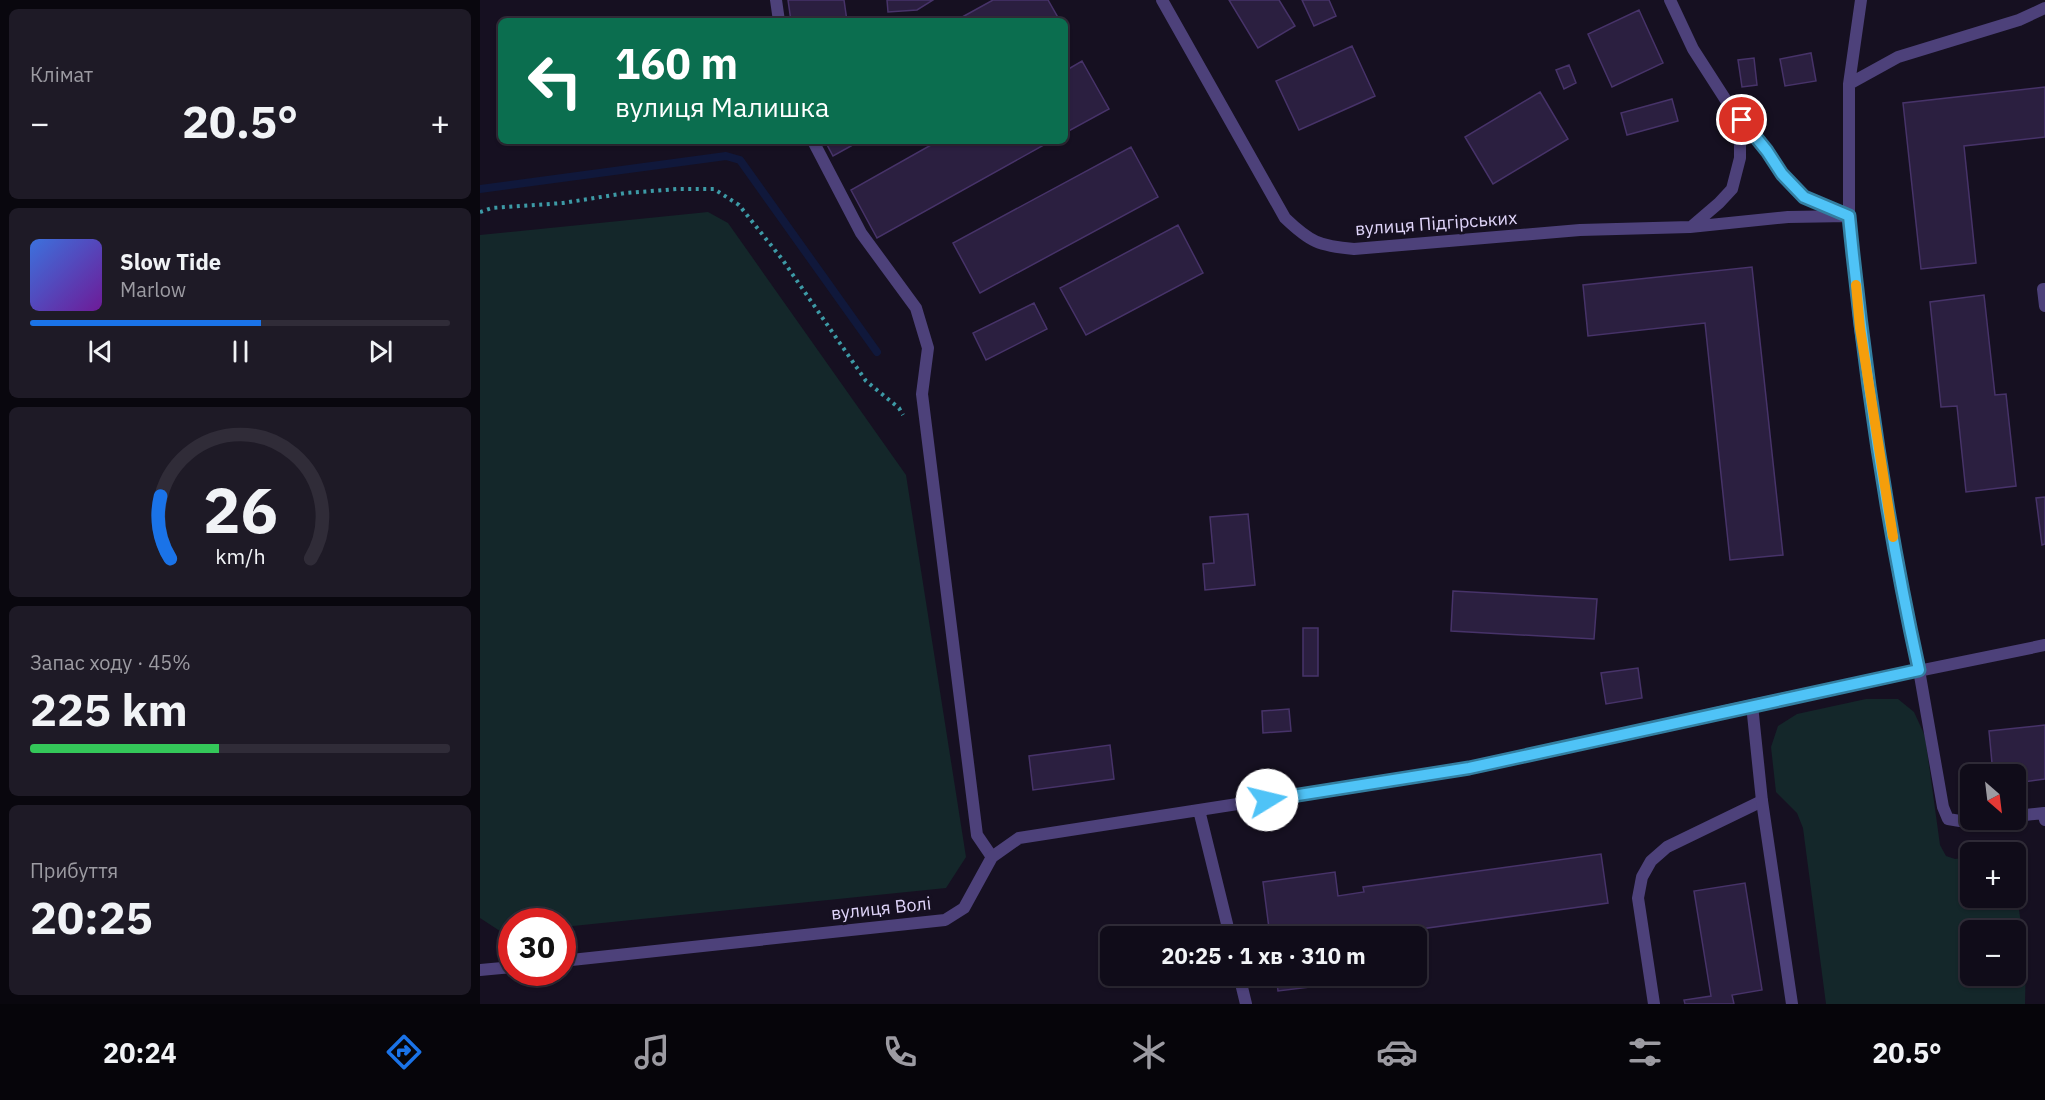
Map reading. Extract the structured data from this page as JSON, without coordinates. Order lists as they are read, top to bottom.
{
  "streets": {
    "street": ["вулиця Підгірських", "вулиця Волі"]
  },
  "north": "bottom right",
  "page": {
    "tile": [
      "Клімат",
      ["Запас ходу · 45%", "225 km"],
      ["Прибуття", "20:25"]
    ],
    "turn": ["160 m", "вулиця Малишка"],
    "heat": ["−", "20.5°", "+"],
    "song": ["Slow Tide", "Marlow"],
    "map_buttons": ["+", "−"],
    "limit": "30",
    "trip": "20:25 · 1 хв · 310 m",
    "tabs": ["20:24", "20.5°"],
    "gauge": ["26", "km/h"]
  }
}
